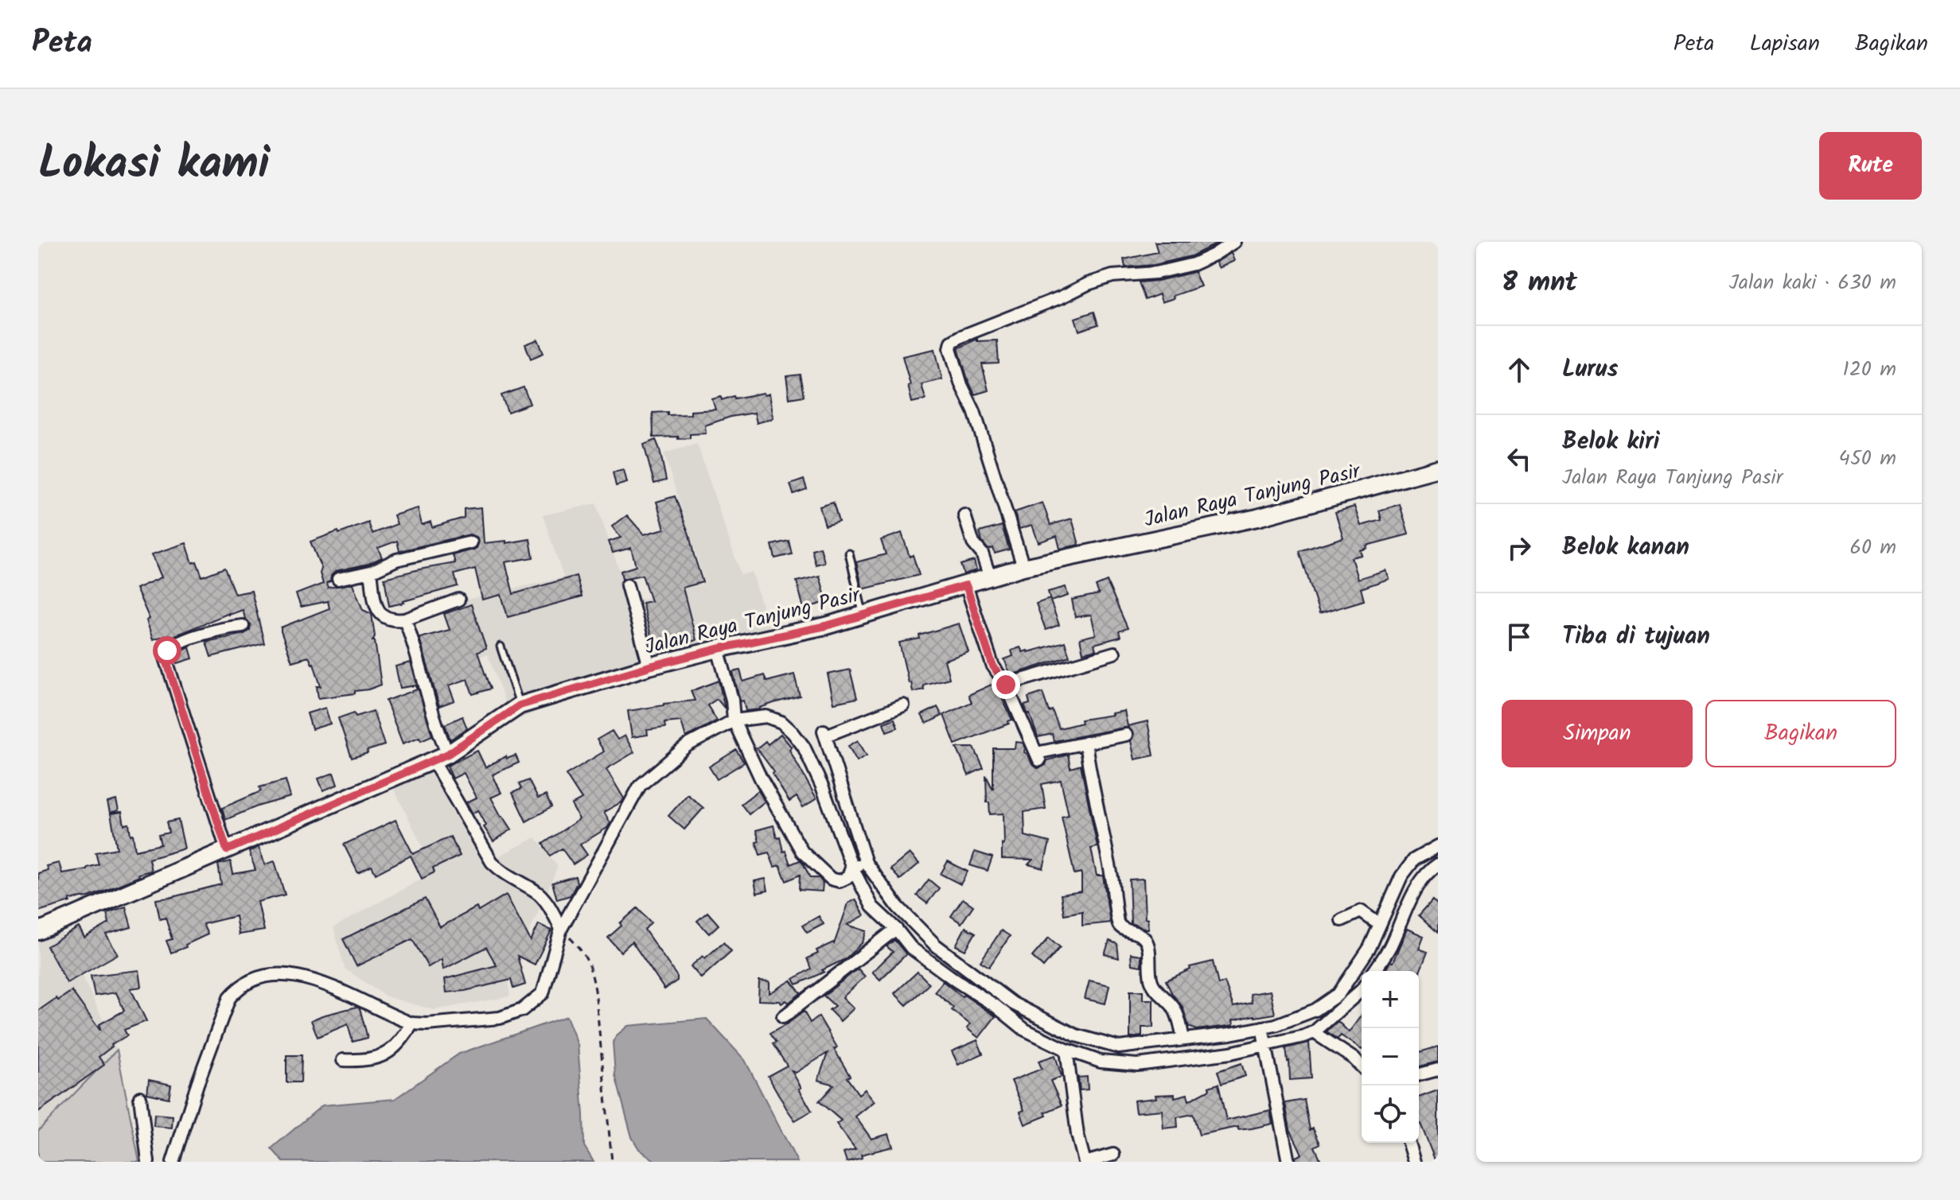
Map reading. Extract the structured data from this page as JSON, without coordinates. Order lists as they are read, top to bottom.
{
  "streets": {
    "street": ["Jalan Raya Tanjung Pasir"]
  },
  "page": {
    "header": "Peta",
    "nav": ["Peta", "Lapisan", "Bagikan"],
    "title": "Lokasi kami",
    "buttons": [
      "Rute",
      ["Simpan", "Bagikan"]
    ],
    "heading": ["8 mnt", "Jalan kaki · 630 m"],
    "list": [
      ["Lurus", "120 m"],
      ["Belok kiri", "Jalan Raya Tanjung Pasir", "450 m"],
      ["Belok kanan", "60 m"],
      "Tiba di tujuan"
    ],
    "map_buttons": ["+", "−"]
  }
}
